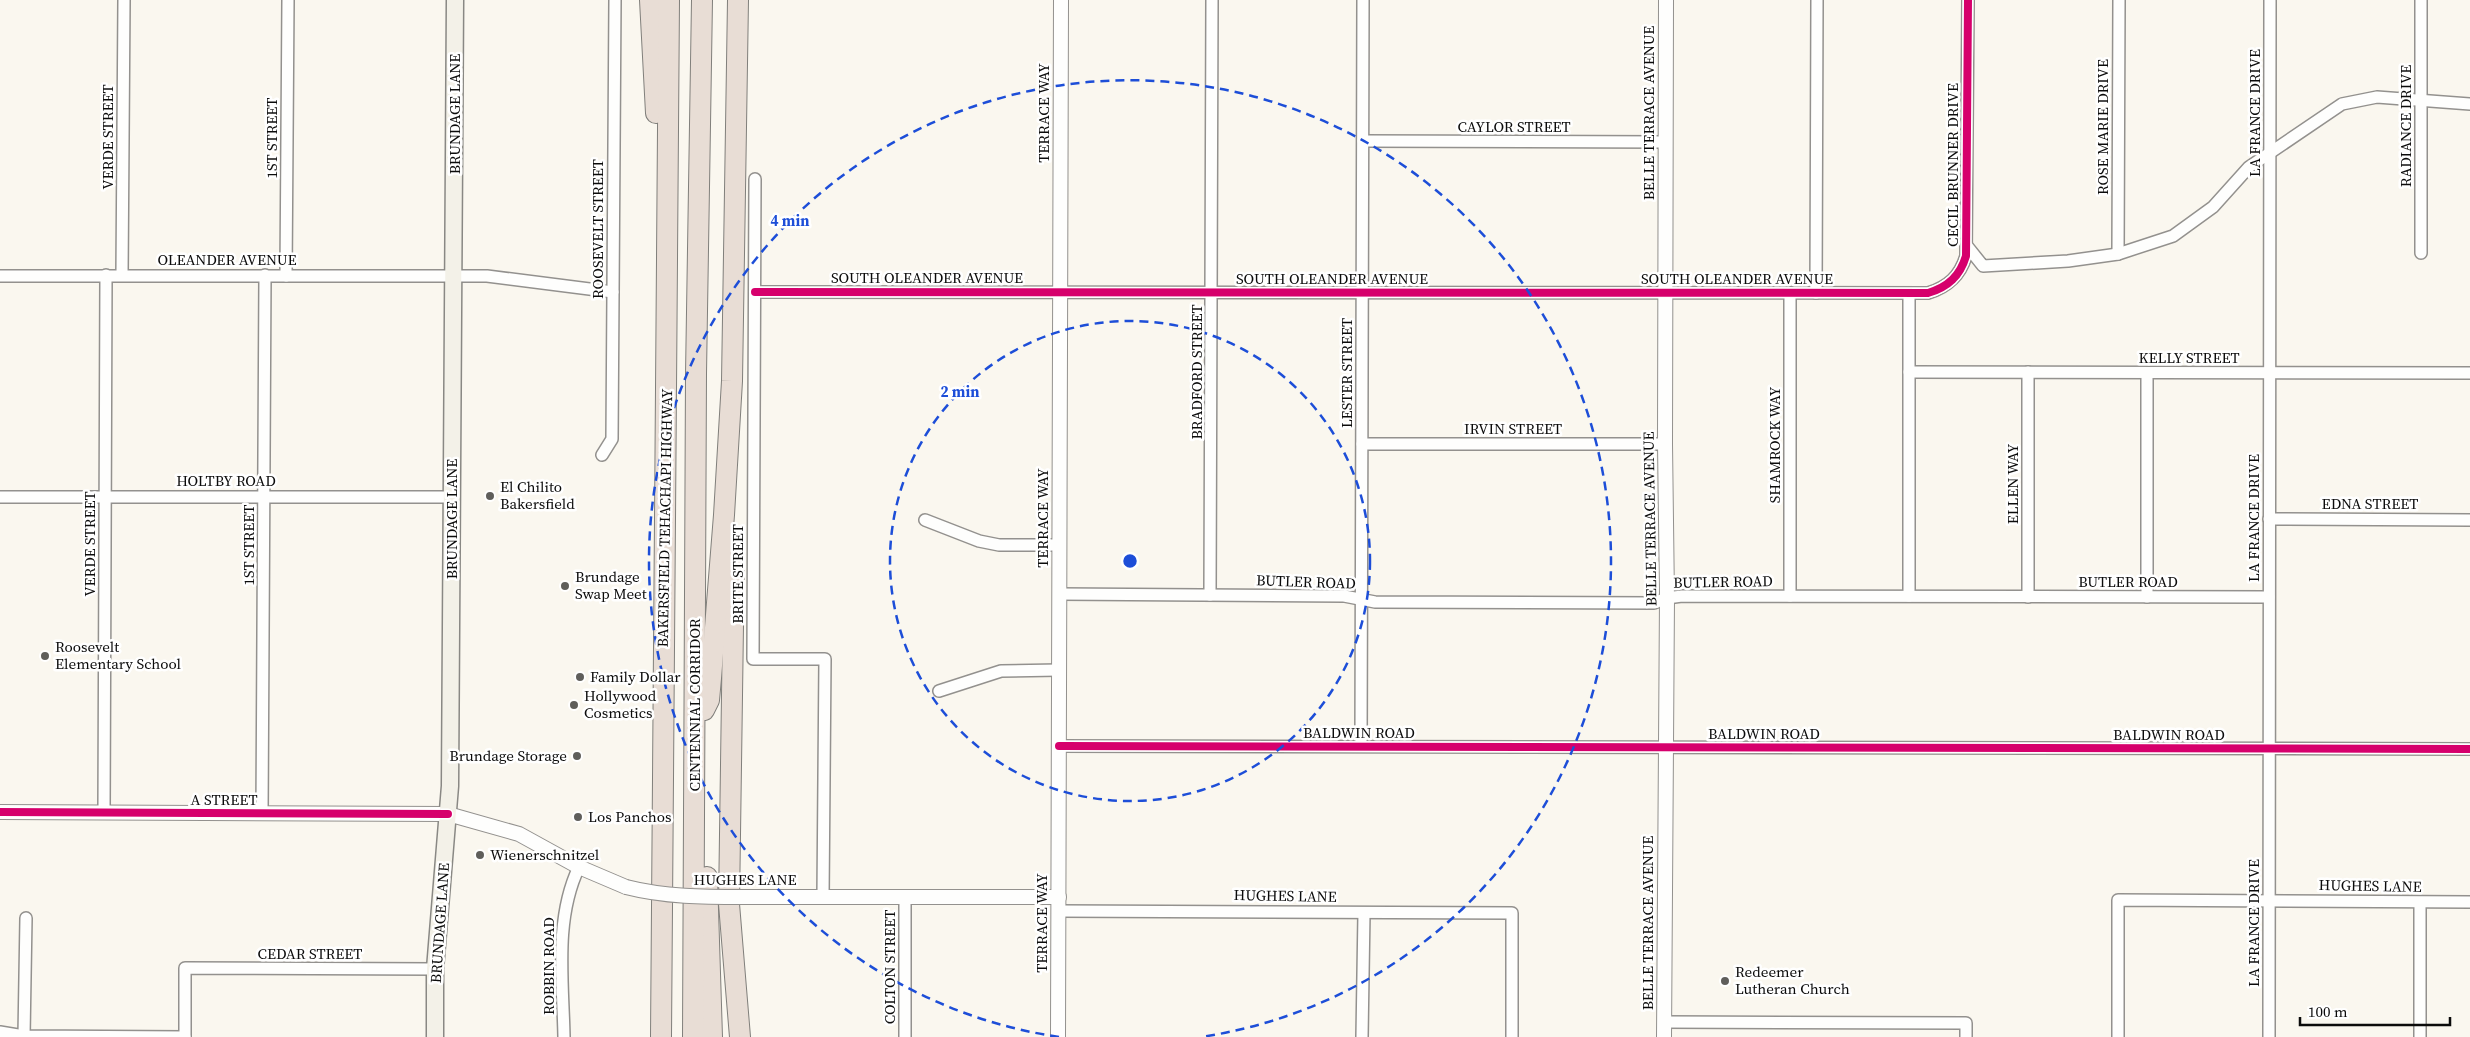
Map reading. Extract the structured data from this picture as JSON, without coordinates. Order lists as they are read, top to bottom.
{
  "streets": {
    "highway": ["BAKERSFIELD TEHACHAPI HIGHWAY", "CENTENNIAL CORRIDOR"],
    "main road": ["BRUNDAGE LANE"],
    "street": [
      "TERRACE WAY",
      "BELLE TERRACE AVENUE",
      "LA FRANCE DRIVE",
      "RADIANCE DRIVE",
      "CAYLOR STREET",
      "ROSE MARIE DRIVE",
      "VERDE STREET",
      "1ST STREET",
      "CECIL BRUNNER DRIVE",
      "ROOSEVELT STREET",
      "OLEANDER AVENUE",
      "SOUTH OLEANDER AVENUE",
      "KELLY STREET",
      "BRADFORD STREET",
      "LESTER STREET",
      "IRVIN STREET",
      "SHAMROCK WAY",
      "HOLTBY ROAD",
      "ELLEN WAY",
      "EDNA STREET",
      "BRITE STREET",
      "BUTLER ROAD",
      "BALDWIN ROAD",
      "A STREET",
      "HUGHES LANE",
      "CEDAR STREET",
      "ROBBIN ROAD",
      "COLTON STREET"
    ]
  },
  "crossings": [
    ["TERRACE WAY", "SOUTH OLEANDER AVENUE"],
    ["TERRACE WAY", "BUTLER ROAD"],
    ["TERRACE WAY", "BALDWIN ROAD"],
    ["TERRACE WAY", "HUGHES LANE"],
    ["BELLE TERRACE AVENUE", "CAYLOR STREET"],
    ["BELLE TERRACE AVENUE", "SOUTH OLEANDER AVENUE"],
    ["BELLE TERRACE AVENUE", "IRVIN STREET"],
    ["BELLE TERRACE AVENUE", "BUTLER ROAD"],
    ["BELLE TERRACE AVENUE", "BALDWIN ROAD"],
    ["LA FRANCE DRIVE", "KELLY STREET"],
    ["LA FRANCE DRIVE", "EDNA STREET"],
    ["LA FRANCE DRIVE", "BUTLER ROAD"],
    ["LA FRANCE DRIVE", "BALDWIN ROAD"],
    ["LA FRANCE DRIVE", "HUGHES LANE"],
    ["BRUNDAGE LANE", "OLEANDER AVENUE"],
    ["BRUNDAGE LANE", "HOLTBY ROAD"],
    ["BRUNDAGE LANE", "A STREET"],
    ["BRUNDAGE LANE", "HUGHES LANE"],
    ["BRUNDAGE LANE", "CEDAR STREET"],
    ["CAYLOR STREET", "LESTER STREET"],
    ["VERDE STREET", "OLEANDER AVENUE"],
    ["VERDE STREET", "HOLTBY ROAD"],
    ["VERDE STREET", "A STREET"],
    ["1ST STREET", "OLEANDER AVENUE"],
    ["1ST STREET", "HOLTBY ROAD"],
    ["1ST STREET", "A STREET"],
    ["CECIL BRUNNER DRIVE", "SOUTH OLEANDER AVENUE"],
    ["SOUTH OLEANDER AVENUE", "BRADFORD STREET"],
    ["SOUTH OLEANDER AVENUE", "LESTER STREET"],
    ["SOUTH OLEANDER AVENUE", "SHAMROCK WAY"],
    ["SOUTH OLEANDER AVENUE", "BRITE STREET"],
    ["KELLY STREET", "ELLEN WAY"],
    ["BRADFORD STREET", "BUTLER ROAD"],
    ["LESTER STREET", "IRVIN STREET"],
    ["LESTER STREET", "BUTLER ROAD"],
    ["LESTER STREET", "BALDWIN ROAD"],
    ["SHAMROCK WAY", "BUTLER ROAD"],
    ["ELLEN WAY", "BUTLER ROAD"],
    ["BRITE STREET", "HUGHES LANE"],
    ["A STREET", "HUGHES LANE"],
    ["HUGHES LANE", "ROBBIN ROAD"],
    ["HUGHES LANE", "COLTON STREET"]
  ],
  "places": [
    "El Chilito Bakersfield",
    "Brundage Swap Meet",
    "Roosevelt Elementary School",
    "Family Dollar",
    "Hollywood Cosmetics",
    "Brundage Storage",
    "Los Panchos",
    "Wienerschnitzel",
    "Redeemer Lutheran Church"
  ],
  "scale_bar": "100 m",
  "rings": ["4 min", "2 min"]
}
